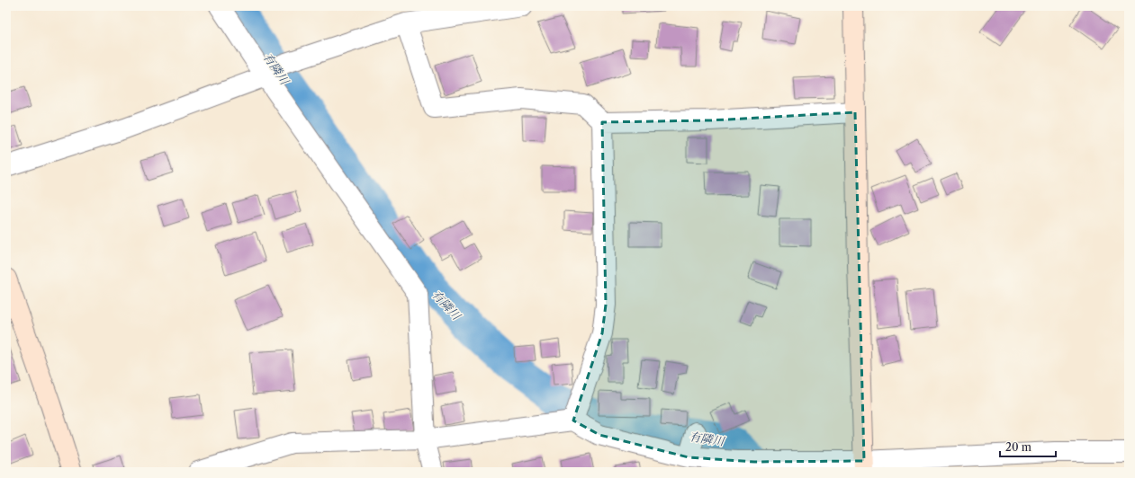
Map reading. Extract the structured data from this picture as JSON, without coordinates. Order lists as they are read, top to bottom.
{
  "water": ["有隣川"],
  "scale_bar": "20 m"
}
